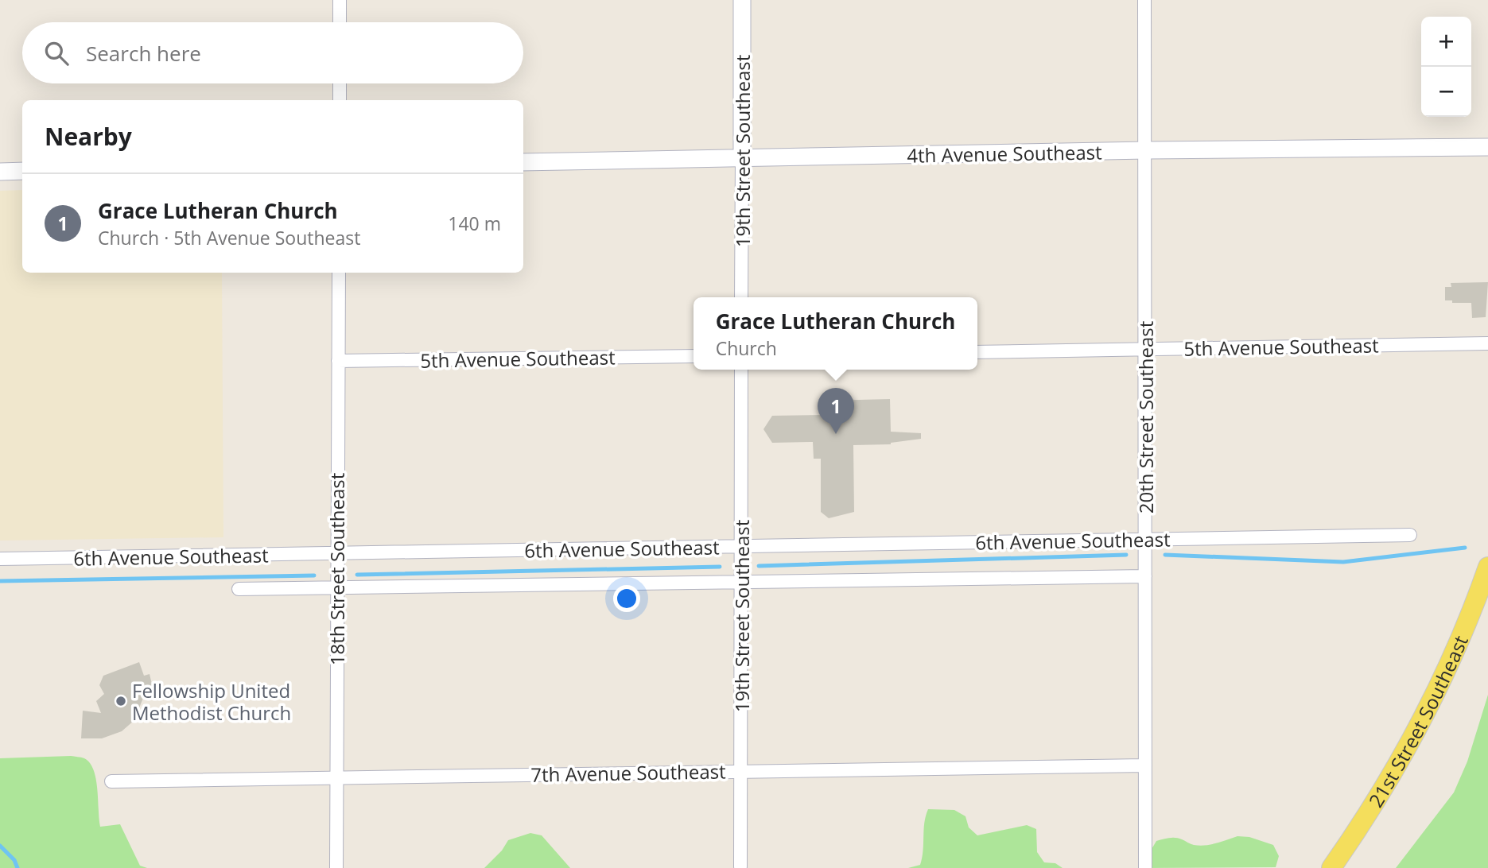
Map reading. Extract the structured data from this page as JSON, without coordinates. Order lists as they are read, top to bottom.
{
  "streets": {
    "main road": ["21st Street Southeast"],
    "street": [
      "19th Street Southeast",
      "4th Avenue Southeast",
      "5th Avenue Southeast",
      "20th Street Southeast",
      "6th Avenue Southeast",
      "18th Street Southeast",
      "7th Avenue Southeast"
    ]
  },
  "crossings": [
    ["19th Street Southeast", "4th Avenue Southeast"],
    ["19th Street Southeast", "6th Avenue Southeast"],
    ["19th Street Southeast", "7th Avenue Southeast"],
    ["4th Avenue Southeast", "20th Street Southeast"],
    ["5th Avenue Southeast", "20th Street Southeast"],
    ["5th Avenue Southeast", "18th Street Southeast"],
    ["20th Street Southeast", "6th Avenue Southeast"],
    ["20th Street Southeast", "7th Avenue Southeast"],
    ["6th Avenue Southeast", "18th Street Southeast"],
    ["18th Street Southeast", "7th Avenue Southeast"]
  ],
  "places": ["Fellowship United Methodist Church"],
  "page": {
    "map_buttons": ["+", "−"],
    "search": "Search here",
    "heading": "Nearby",
    "list": [
      {
        "mark": "1",
        "name": "Grace Lutheran Church",
        "note": "Church · 5th Avenue Southeast",
        "value": "140 m"
      }
    ],
    "popup": ["Grace Lutheran Church", "Church"],
    "pins": "1"
  }
}
